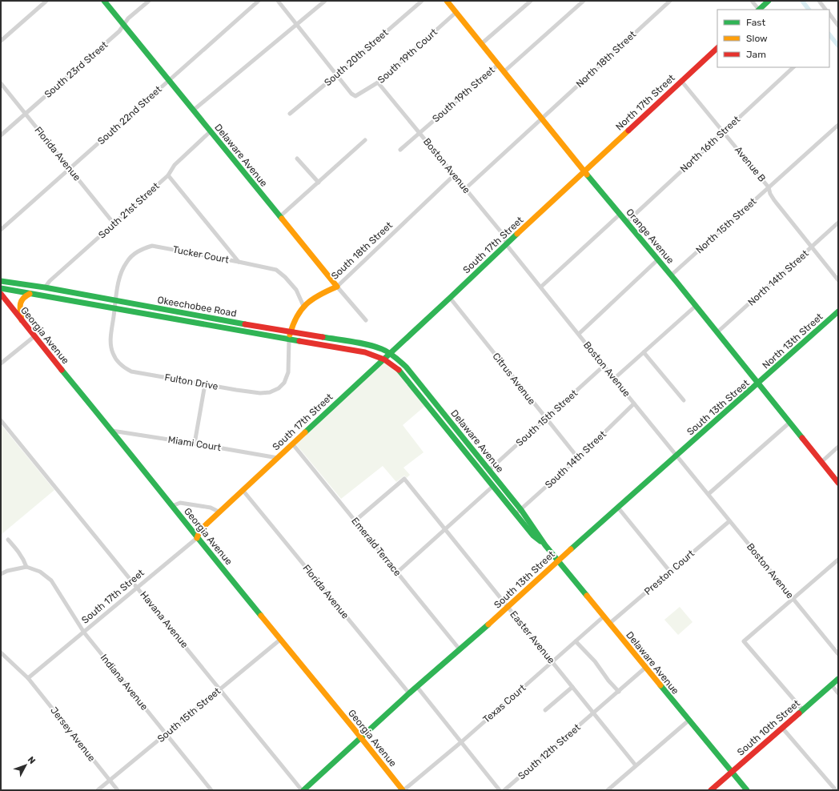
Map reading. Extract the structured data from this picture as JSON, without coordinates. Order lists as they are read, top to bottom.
{
  "streets": {
    "street": [
      "South 19th Court",
      "South 20th Street",
      "North 18th Street",
      "South 23rd Street",
      "South 19th Street",
      "North 17th Street",
      "South 22nd Street",
      "North 16th Street",
      "Florida Avenue",
      "Delaware Avenue",
      "Avenue B",
      "Boston Avenue",
      "South 21st Street",
      "North 15th Street",
      "Orange Avenue",
      "South 17th Street",
      "South 18th Street",
      "Tucker Court",
      "North 14th Street",
      "Okeechobee Road",
      "Georgia Avenue",
      "North 13th Street",
      "Citrus Avenue",
      "Fulton Drive",
      "South 13th Street",
      "South 15th Street",
      "Miami Court",
      "South 14th Street",
      "Emerald Terrace",
      "Preston Court",
      "Havana Avenue",
      "Easter Avenue",
      "Indiana Avenue",
      "Texas Court",
      "South 10th Street",
      "Jersey Avenue",
      "South 12th Street"
    ]
  },
  "crossings": [
    ["South 19th Court", "South 20th Street"],
    ["South 19th Court", "Boston Avenue"],
    ["South 19th Court", "Orange Avenue"],
    ["North 18th Street", "Orange Avenue"],
    ["South 23rd Street", "Florida Avenue"],
    ["South 23rd Street", "Delaware Avenue"],
    ["South 19th Street", "Boston Avenue"],
    ["South 19th Street", "Orange Avenue"],
    ["North 17th Street", "Avenue B"],
    ["North 17th Street", "Orange Avenue"],
    ["North 17th Street", "South 17th Street"],
    ["South 22nd Street", "Florida Avenue"],
    ["South 22nd Street", "Delaware Avenue"],
    ["North 16th Street", "Avenue B"],
    ["North 16th Street", "Orange Avenue"],
    ["Florida Avenue", "South 21st Street"],
    ["Florida Avenue", "South 17th Street"],
    ["Florida Avenue", "South 13th Street"],
    ["Delaware Avenue", "South 21st Street"],
    ["Delaware Avenue", "South 17th Street"],
    ["Delaware Avenue", "South 18th Street"],
    ["Delaware Avenue", "Okeechobee Road"],
    ["Delaware Avenue", "South 13th Street"],
    ["Delaware Avenue", "South 15th Street"],
    ["Delaware Avenue", "South 14th Street"],
    ["Delaware Avenue", "Preston Court"],
    ["Delaware Avenue", "Texas Court"],
    ["Delaware Avenue", "South 10th Street"],
    ["Delaware Avenue", "South 12th Street"],
    ["Avenue B", "North 15th Street"],
    ["Avenue B", "North 14th Street"],
    ["Boston Avenue", "South 17th Street"],
    ["Boston Avenue", "South 18th Street"],
    ["Boston Avenue", "South 13th Street"],
    ["Boston Avenue", "South 15th Street"],
    ["Boston Avenue", "South 14th Street"],
    ["Boston Avenue", "Preston Court"],
    ["South 21st Street", "Okeechobee Road"],
    ["North 15th Street", "Orange Avenue"],
    ["Orange Avenue", "South 17th Street"],
    ["Orange Avenue", "North 14th Street"],
    ["Orange Avenue", "North 13th Street"],
    ["Orange Avenue", "South 13th Street"],
    ["South 17th Street", "Okeechobee Road"],
    ["South 17th Street", "Georgia Avenue"],
    ["South 17th Street", "Citrus Avenue"],
    ["South 17th Street", "Miami Court"],
    ["South 17th Street", "Emerald Terrace"],
    ["South 17th Street", "Havana Avenue"],
    ["South 17th Street", "Indiana Avenue"],
    ["South 17th Street", "Jersey Avenue"],
    ["South 18th Street", "Tucker Court"],
    ["South 18th Street", "Okeechobee Road"],
    ["South 18th Street", "Fulton Drive"],
    ["Tucker Court", "Okeechobee Road"],
    ["Tucker Court", "Fulton Drive"],
    ["Okeechobee Road", "Fulton Drive"],
    ["Georgia Avenue", "South 13th Street"],
    ["Georgia Avenue", "South 15th Street"],
    ["Georgia Avenue", "Miami Court"],
    ["Georgia Avenue", "Texas Court"],
    ["North 13th Street", "South 13th Street"],
    ["Citrus Avenue", "South 15th Street"],
    ["Citrus Avenue", "South 14th Street"],
    ["South 13th Street", "Emerald Terrace"],
    ["South 13th Street", "Havana Avenue"],
    ["South 13th Street", "Easter Avenue"],
    ["South 15th Street", "Havana Avenue"],
    ["South 15th Street", "Indiana Avenue"],
    ["South 15th Street", "Jersey Avenue"],
    ["Emerald Terrace", "Easter Avenue"],
    ["Easter Avenue", "Texas Court"],
    ["Easter Avenue", "South 12th Street"]
  ],
  "legend": ["Fast", "Slow", "Jam"],
  "north": "top right"
}
